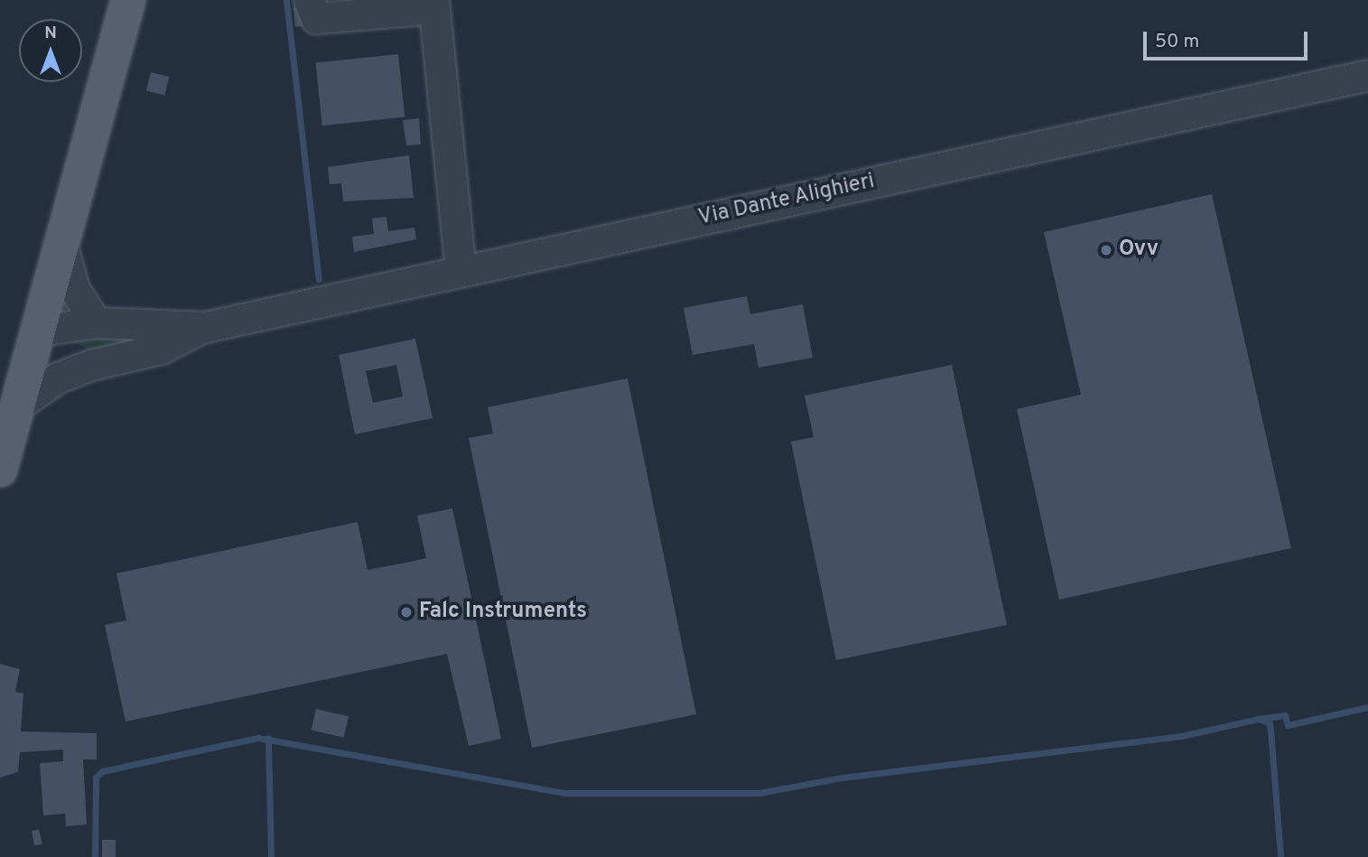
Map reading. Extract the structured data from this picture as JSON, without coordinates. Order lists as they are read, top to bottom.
{
  "streets": {
    "street": ["Via Dante Alighieri"]
  },
  "places": ["Ovv", "Falc Instruments"],
  "scale_bar": "50 m",
  "north": "top"
}
